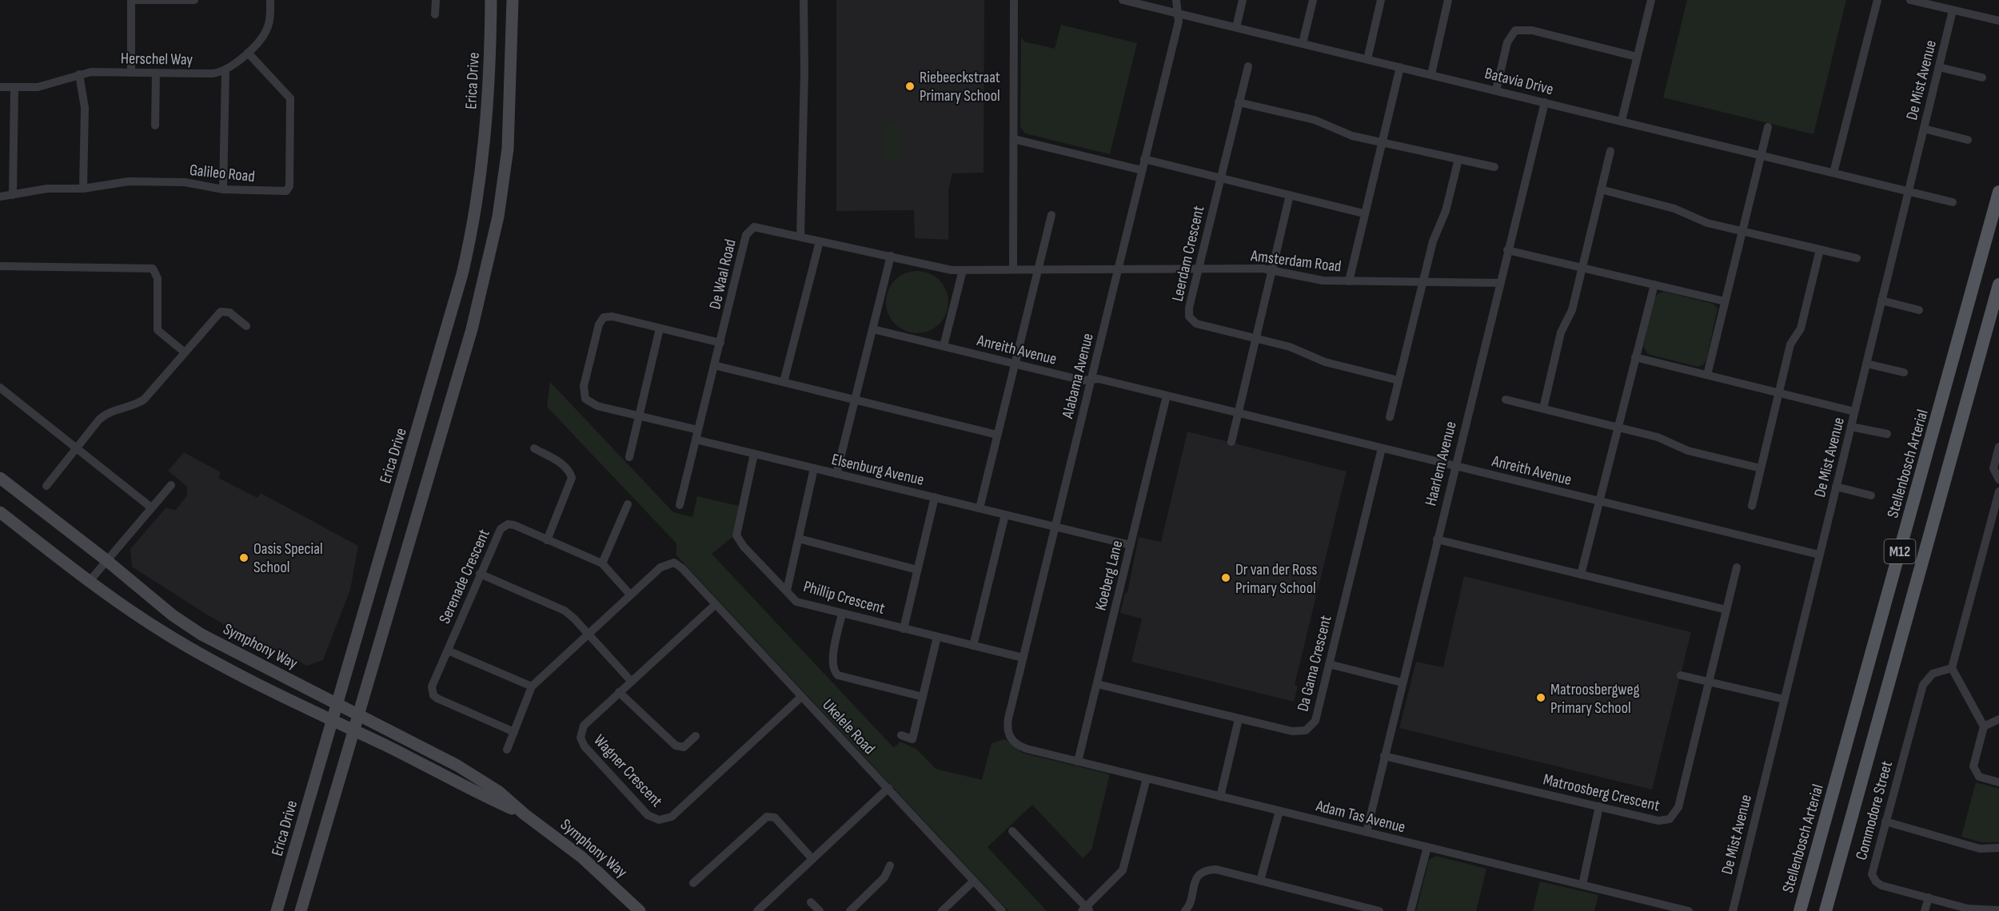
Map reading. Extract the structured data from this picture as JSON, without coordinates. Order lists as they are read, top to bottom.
{
  "streets": {
    "main road": [
      "Erica Drive",
      "Stellenbosch Arterial",
      "M12",
      "Symphony Way"
    ],
    "street": [
      "Herschel Way",
      "De Mist Avenue",
      "Batavia Drive",
      "Galileo Road",
      "Leerdam Crescent",
      "Amsterdam Road",
      "De Waal Road",
      "Anreith Avenue",
      "Alabama Avenue",
      "Haarlem Avenue",
      "Elsenburg Avenue",
      "Koeberg Lane",
      "Serenade Crescent",
      "Phillip Crescent",
      "Da Gama Crescent",
      "Ukelele Road",
      "Wagner Crescent",
      "Matroosberg Crescent",
      "Commodore Street",
      "Adam Tas Avenue"
    ]
  },
  "crossings": [
    ["De Mist Avenue", "Batavia Drive"],
    ["De Mist Avenue", "Anreith Avenue"],
    ["Erica Drive", "Symphony Way"],
    ["Batavia Drive", "Alabama Avenue"],
    ["Batavia Drive", "Haarlem Avenue"],
    ["Leerdam Crescent", "Amsterdam Road"],
    ["Amsterdam Road", "De Waal Road"],
    ["Amsterdam Road", "Alabama Avenue"],
    ["Amsterdam Road", "Haarlem Avenue"],
    ["De Waal Road", "Elsenburg Avenue"],
    ["Anreith Avenue", "Alabama Avenue"],
    ["Anreith Avenue", "Haarlem Avenue"],
    ["Anreith Avenue", "Koeberg Lane"],
    ["Anreith Avenue", "Da Gama Crescent"],
    ["Alabama Avenue", "Elsenburg Avenue"],
    ["Alabama Avenue", "Phillip Crescent"],
    ["Alabama Avenue", "Adam Tas Avenue"],
    ["Haarlem Avenue", "Matroosberg Crescent"],
    ["Haarlem Avenue", "Adam Tas Avenue"],
    ["Elsenburg Avenue", "Koeberg Lane"],
    ["Elsenburg Avenue", "Phillip Crescent"],
    ["Koeberg Lane", "Da Gama Crescent"],
    ["Koeberg Lane", "Adam Tas Avenue"],
    ["Serenade Crescent", "Ukelele Road"],
    ["Ukelele Road", "Wagner Crescent"]
  ],
  "places": [
    "Riebeeckstraat Primary School",
    "Oasis Special School",
    "Dr van der Ross Primary School",
    "Matroosbergweg Primary School"
  ]
}
